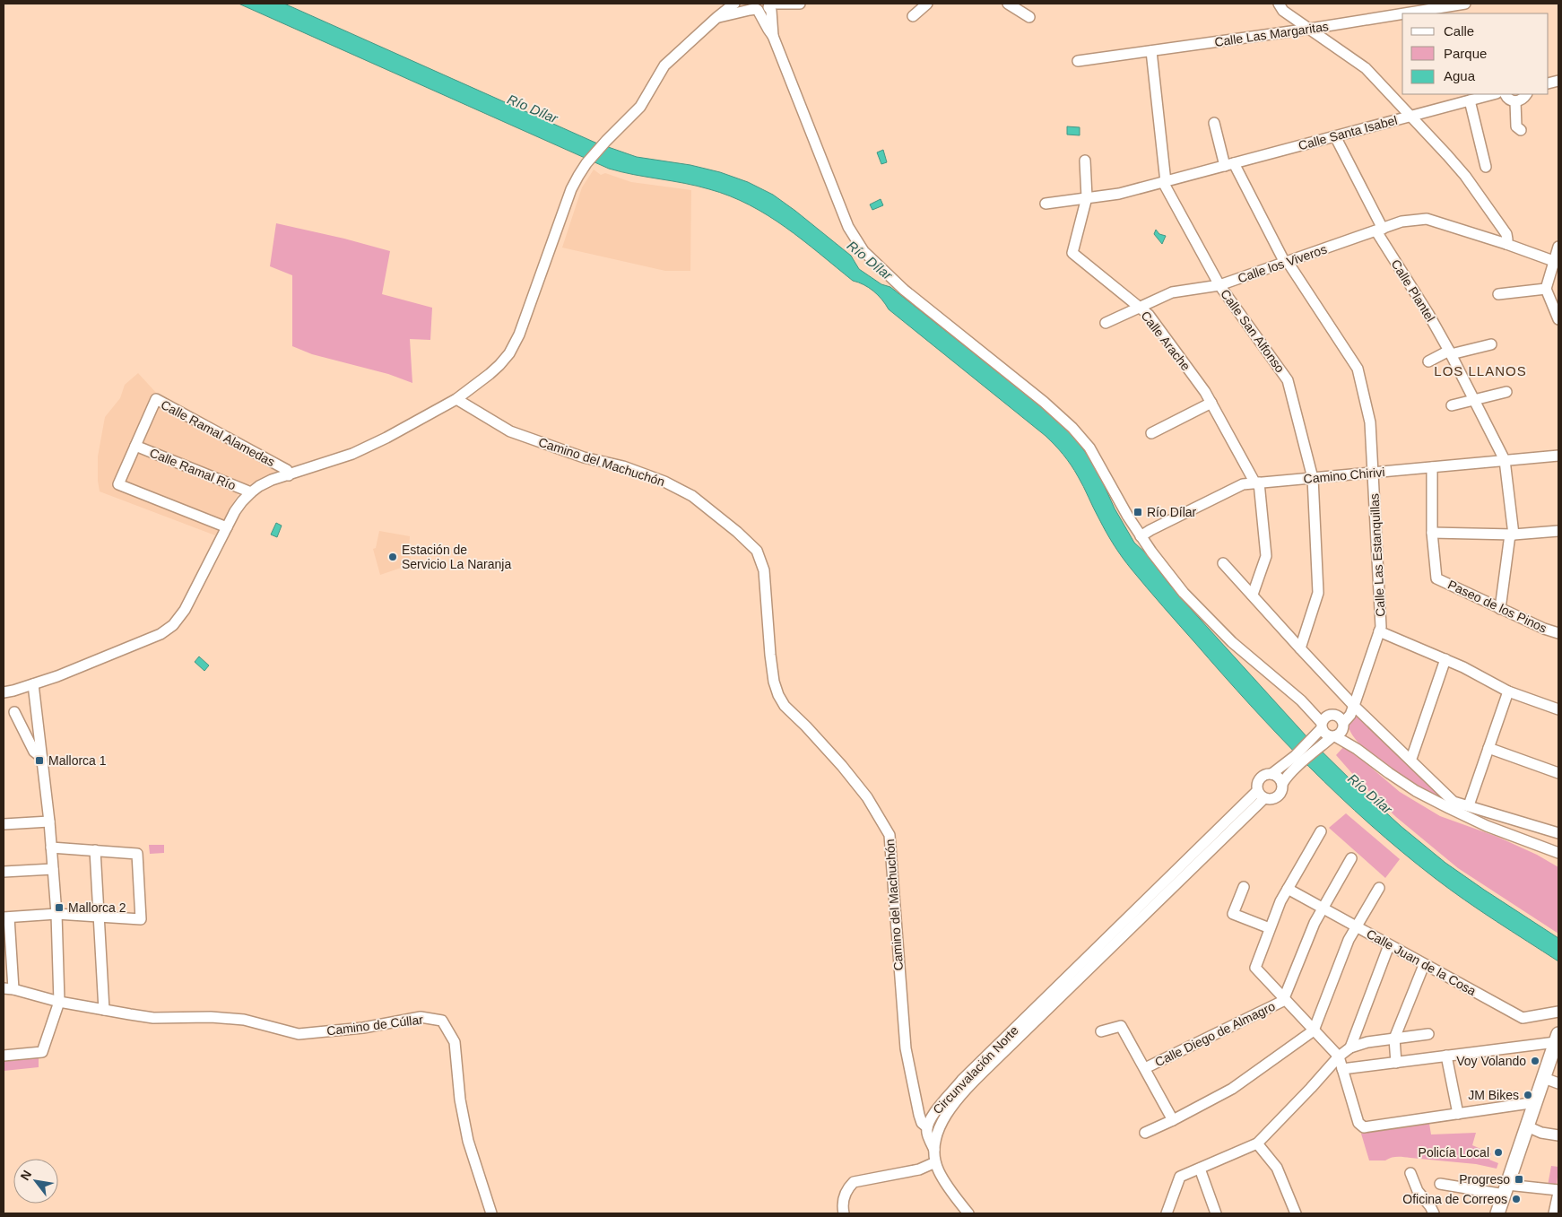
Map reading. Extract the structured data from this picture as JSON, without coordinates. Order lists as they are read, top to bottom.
{
  "streets": {
    "street": [
      "Calle Las Margaritas",
      "Calle Santa Isabel",
      "Calle los Viveros",
      "Calle Plantel",
      "Calle San Alfonso",
      "Calle Arache",
      "Calle Ramal Alamedas",
      "Camino del Machuchón",
      "Calle Ramal Río",
      "Camino Chirivi",
      "Calle Las Estanquillas",
      "Paseo de los Pinos",
      "Calle Juan de la Cosa",
      "Camino de Cúllar",
      "Calle Diego de Almagro",
      "Circunvalación Norte"
    ]
  },
  "crossings": [
    ["Calle Las Margaritas", "Calle San Alfonso"],
    ["Calle Santa Isabel", "Calle San Alfonso"],
    ["Calle Santa Isabel", "Calle Arache"],
    ["Calle Santa Isabel", "Calle Las Estanquillas"],
    ["Calle los Viveros", "Calle Plantel"],
    ["Calle los Viveros", "Calle San Alfonso"],
    ["Calle los Viveros", "Calle Arache"],
    ["Calle los Viveros", "Calle Las Estanquillas"],
    ["Calle Plantel", "Camino Chirivi"],
    ["Calle Plantel", "Paseo de los Pinos"],
    ["Calle San Alfonso", "Camino Chirivi"],
    ["Calle Arache", "Camino Chirivi"],
    ["Calle Ramal Alamedas", "Calle Ramal Río"],
    ["Camino del Machuchón", "Circunvalación Norte"],
    ["Camino Chirivi", "Calle Las Estanquillas"]
  ],
  "districts": ["LOS LLANOS"],
  "water": ["Río Dílar"],
  "places": {
    "transit": [
      "Río Dílar",
      "Mallorca 1",
      "Mallorca 2",
      "Progreso"
    ],
    "other": [
      "Estación de Servicio La Naranja",
      "Voy Volando",
      "JM Bikes",
      "Policía Local",
      "Oficina de Correos"
    ]
  },
  "legend": ["Calle", "Parque", "Agua"],
  "north": "top left"
}
